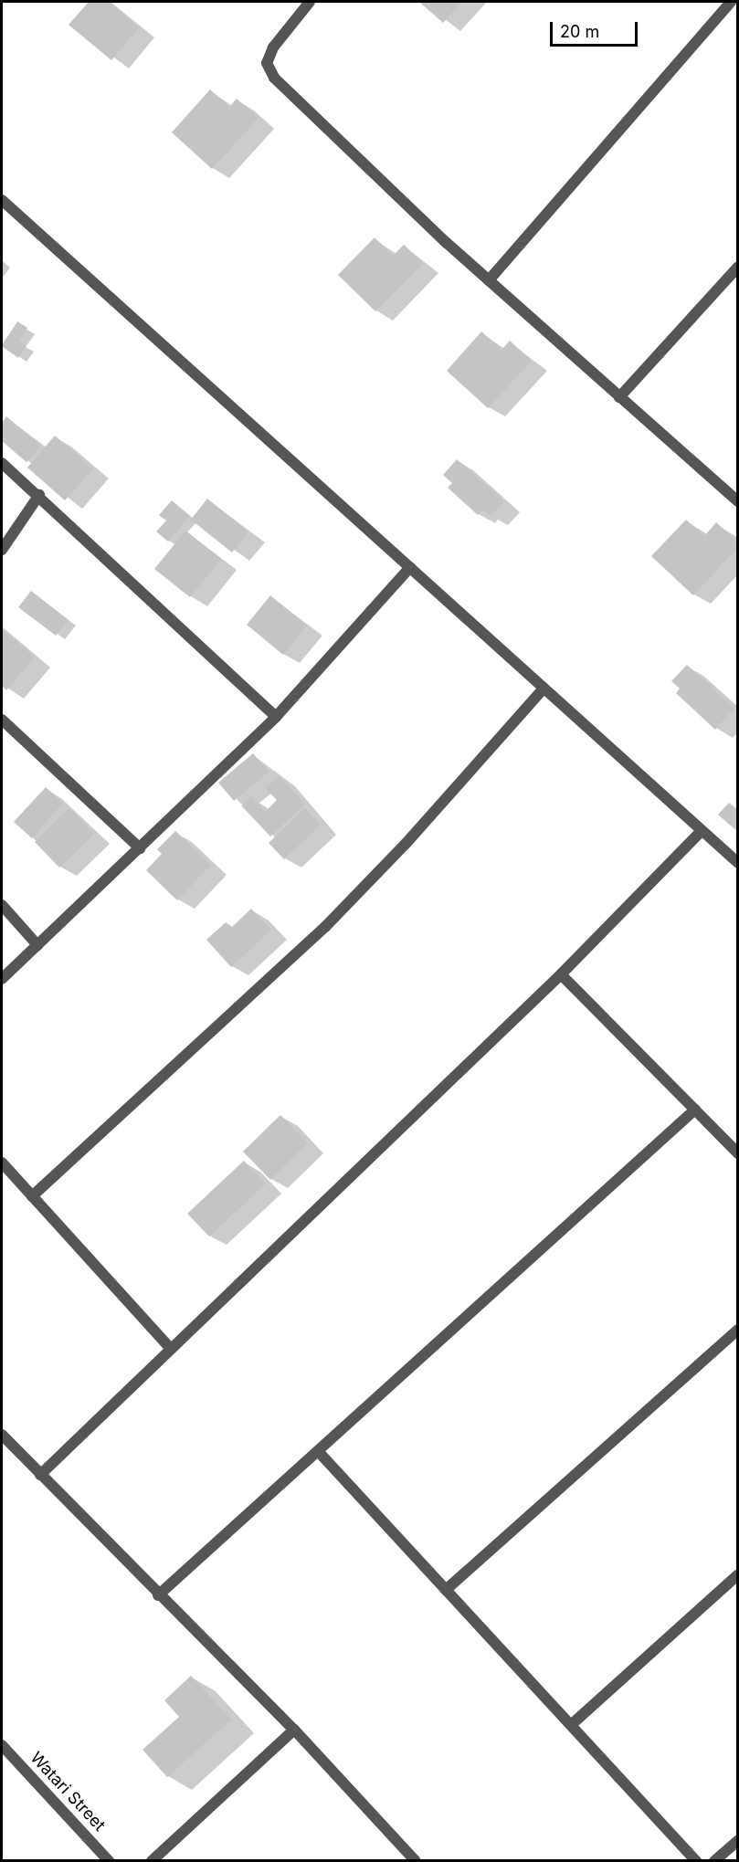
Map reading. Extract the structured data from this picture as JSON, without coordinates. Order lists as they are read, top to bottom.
{
  "streets": {
    "street": ["Watari Street"]
  },
  "scale_bar": "20 m"
}
